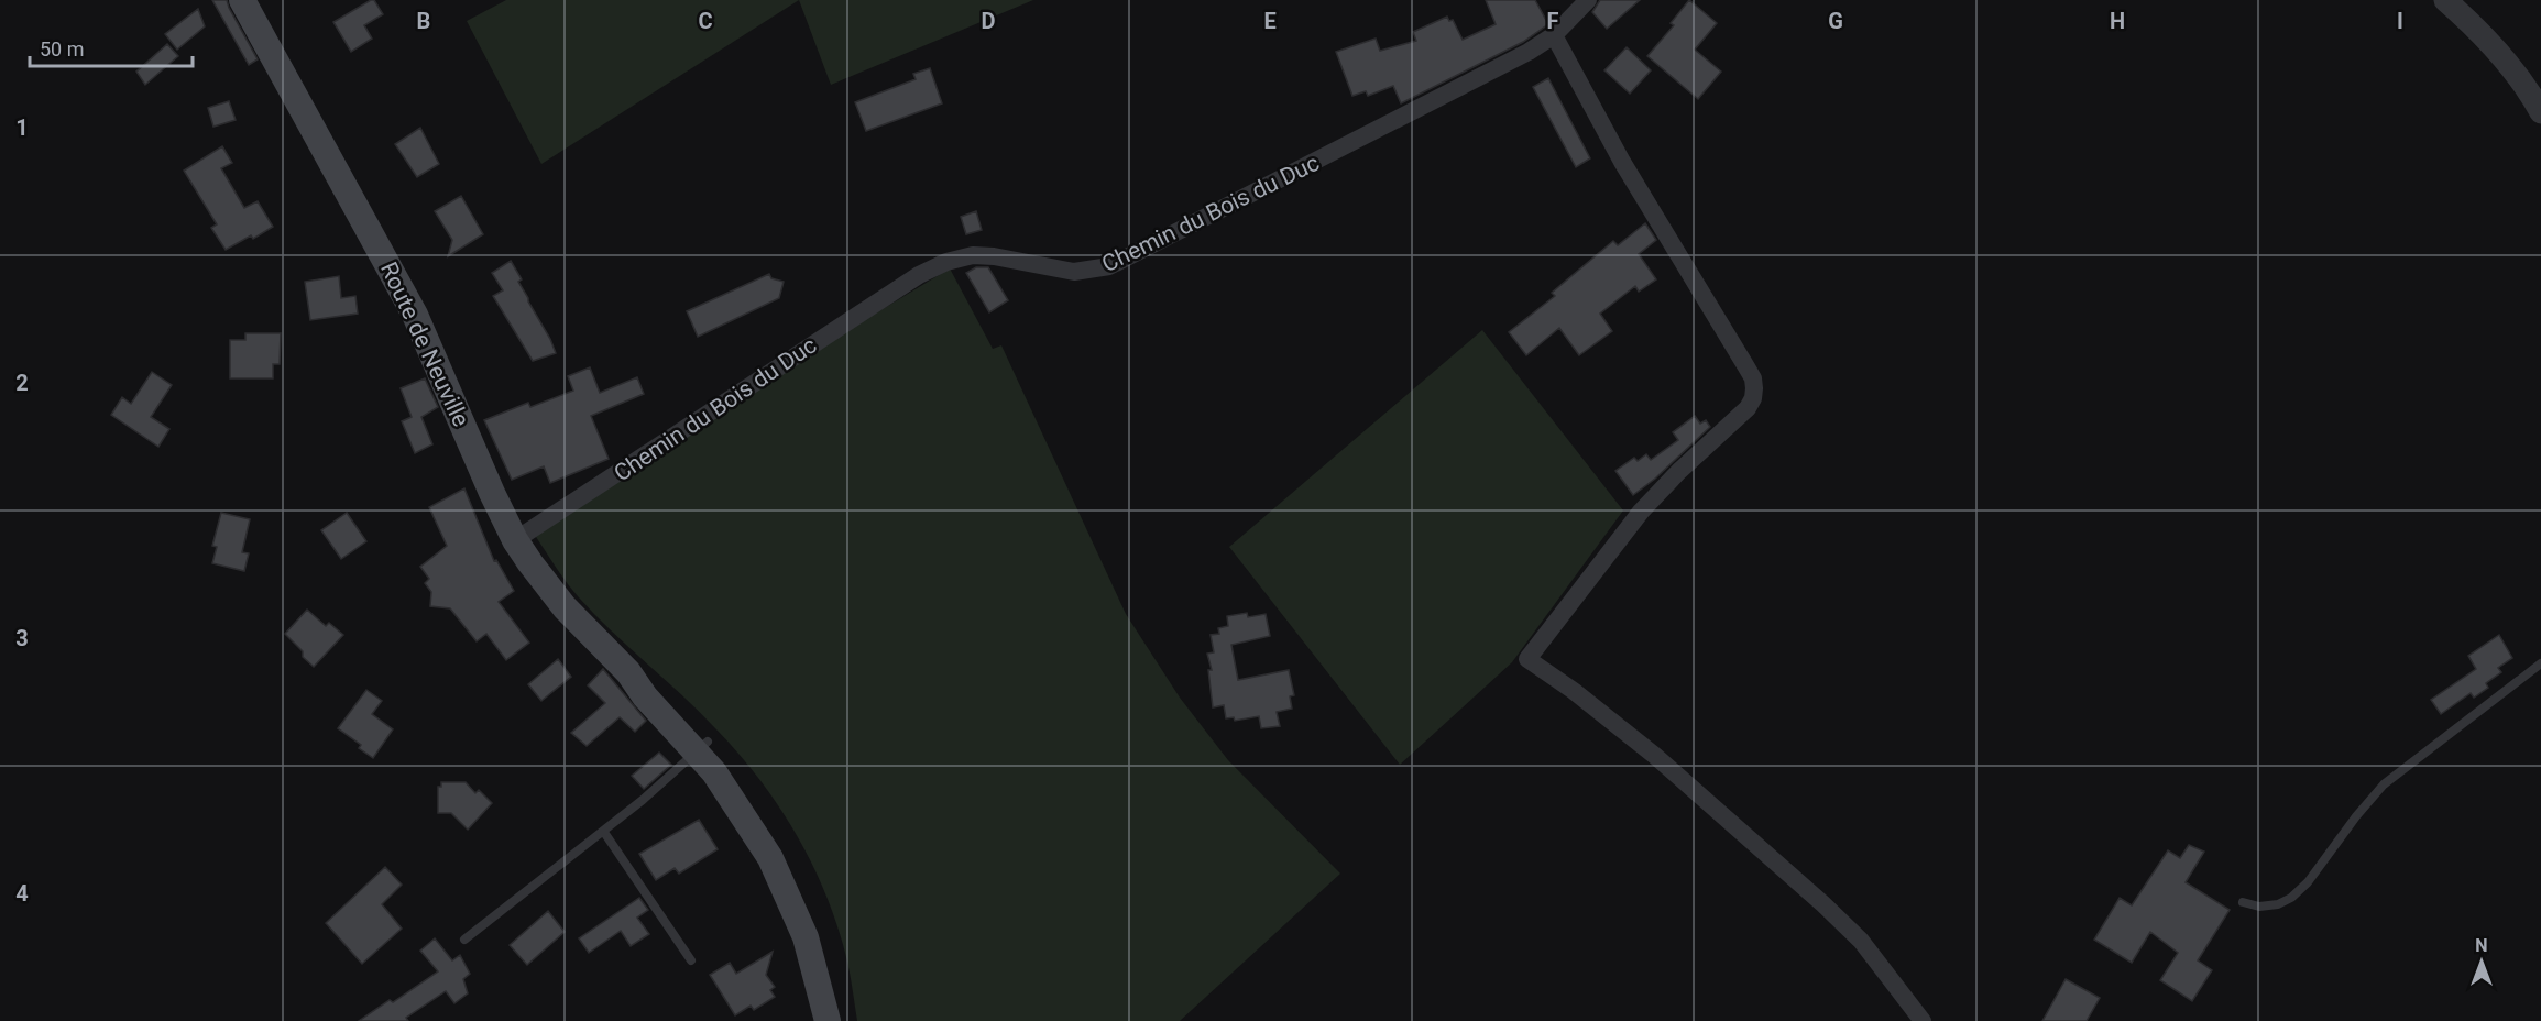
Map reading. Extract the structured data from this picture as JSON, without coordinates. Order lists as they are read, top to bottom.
{
  "streets": {
    "main road": ["Route de Neuville"],
    "street": ["Chemin du Bois du Duc"]
  },
  "crossings": [
    ["Chemin du Bois du Duc", "Route de Neuville"]
  ],
  "scale_bar": "50 m",
  "north": "top",
  "grid": {
    "columns": [
      "B",
      "C",
      "D",
      "E",
      "F",
      "G",
      "H",
      "I"
    ],
    "rows": [
      "1",
      "2",
      "3",
      "4"
    ]
  }
}
